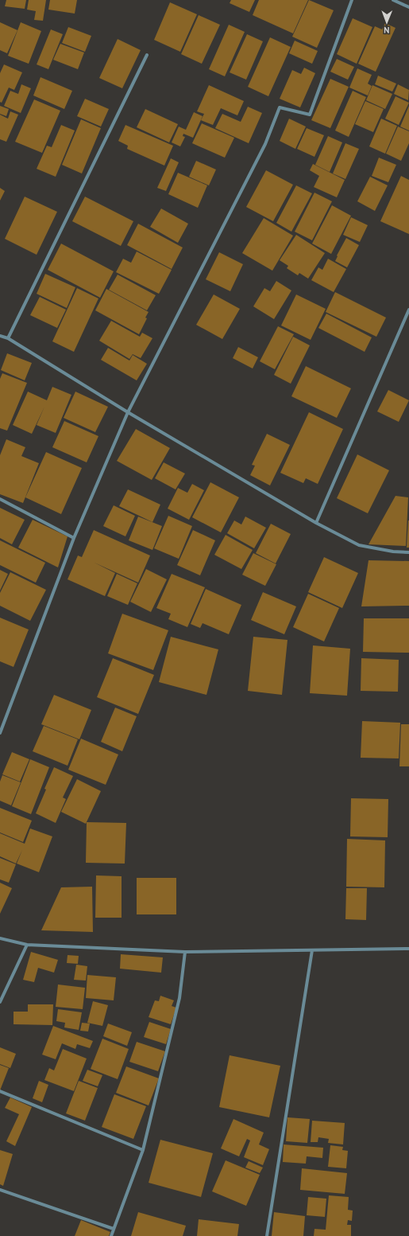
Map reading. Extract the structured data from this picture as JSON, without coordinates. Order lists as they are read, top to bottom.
{
  "north": "bottom"
}
